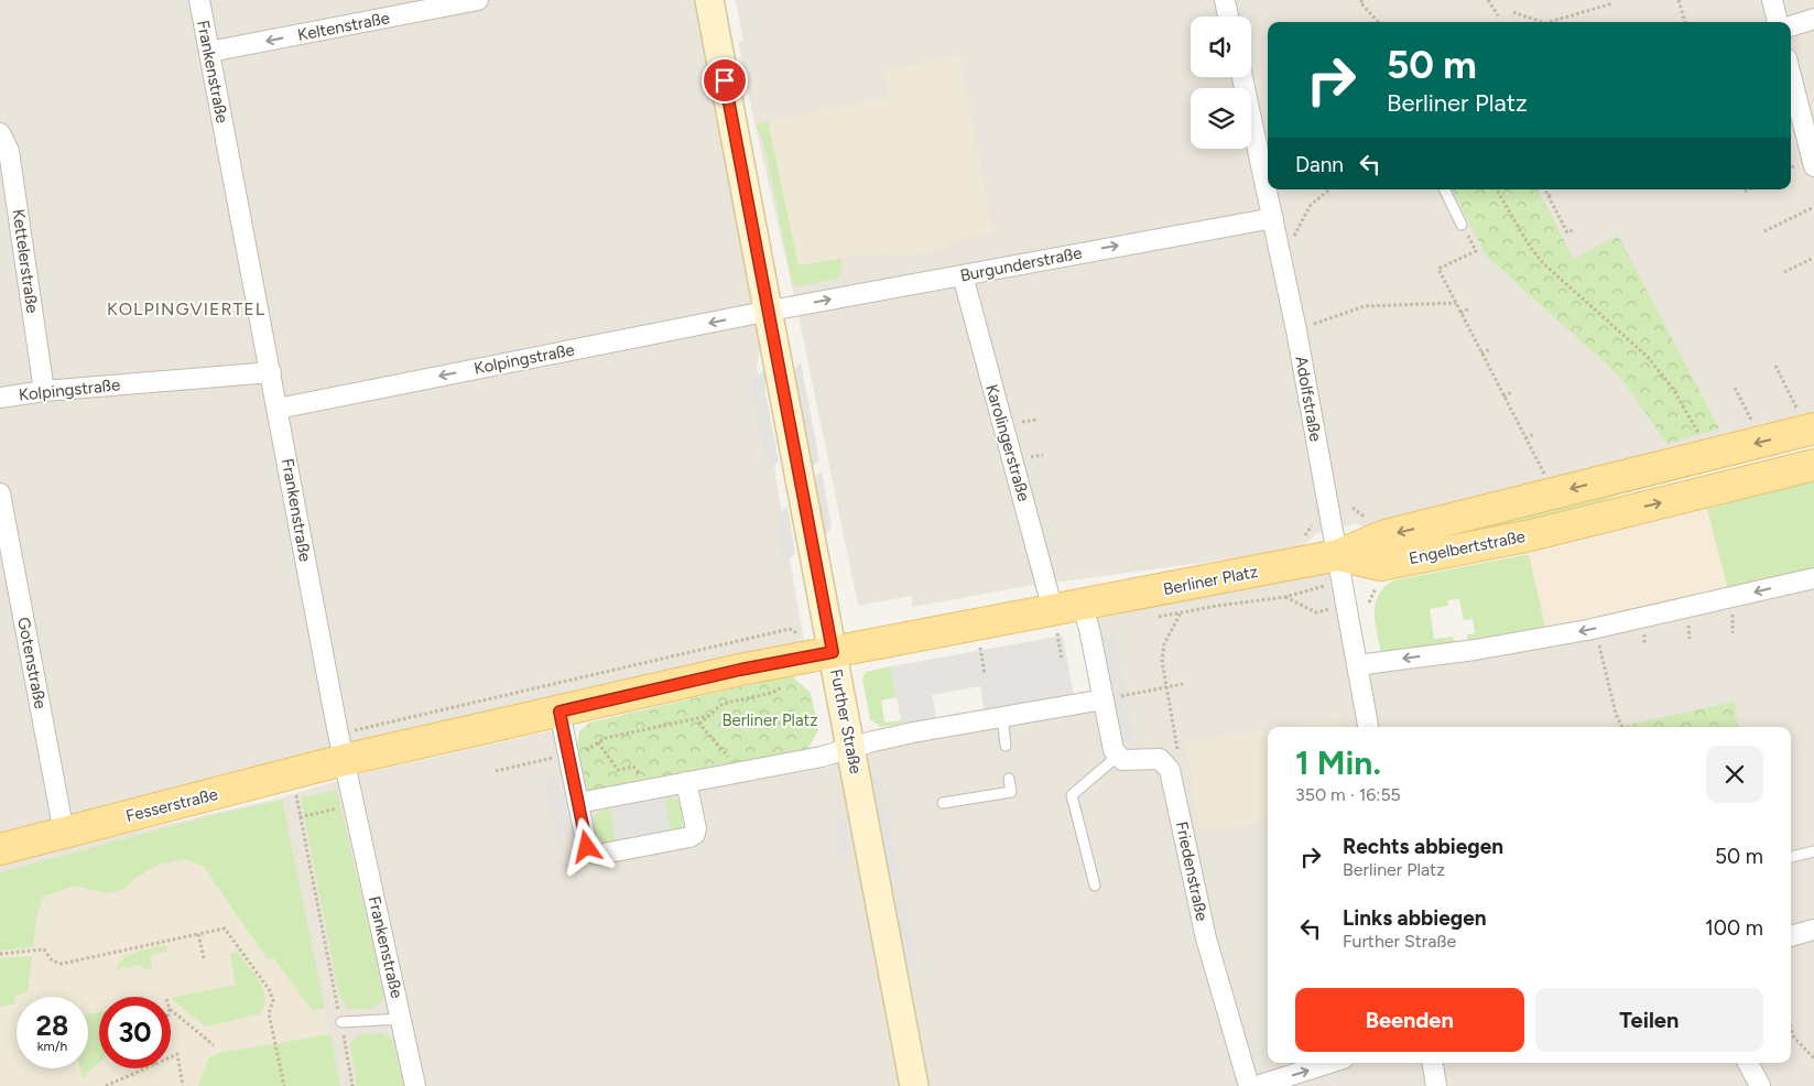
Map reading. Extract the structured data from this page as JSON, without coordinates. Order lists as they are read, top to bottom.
{
  "streets": {
    "main road": [
      "Engelbertstraße",
      "Berliner Platz",
      "Further Straße",
      "Fesserstraße"
    ],
    "street": [
      "Keltenstraße",
      "Frankenstraße",
      "Kettelerstraße",
      "Burgunderstraße",
      "Kolpingstraße",
      "Adolfstraße",
      "Karolingerstraße",
      "Gotenstraße",
      "Friedenstraße"
    ]
  },
  "crossings": [
    ["Keltenstraße", "Frankenstraße"],
    ["Frankenstraße", "Kolpingstraße"],
    ["Frankenstraße", "Berliner Platz"],
    ["Frankenstraße", "Fesserstraße"],
    ["Kettelerstraße", "Kolpingstraße"],
    ["Burgunderstraße", "Kolpingstraße"],
    ["Burgunderstraße", "Adolfstraße"],
    ["Burgunderstraße", "Karolingerstraße"],
    ["Burgunderstraße", "Further Straße"],
    ["Kolpingstraße", "Further Straße"],
    ["Adolfstraße", "Engelbertstraße"],
    ["Adolfstraße", "Berliner Platz"],
    ["Karolingerstraße", "Berliner Platz"],
    ["Engelbertstraße", "Berliner Platz"],
    ["Berliner Platz", "Further Straße"],
    ["Berliner Platz", "Fesserstraße"],
    ["Gotenstraße", "Fesserstraße"]
  ],
  "one_way": ["Keltenstraße", "Burgunderstraße", "Kolpingstraße"],
  "districts": ["KOLPINGVIERTEL"],
  "parks": ["Berliner Platz"],
  "page": {
    "turn": ["50 m", "Berliner Platz"],
    "then": "Dann",
    "heading": ["1 Min.", "350 m · 16:55"],
    "list": [
      {
        "name": "Rechts abbiegen",
        "note": "Berliner Platz",
        "value": "50 m"
      },
      {
        "name": "Links abbiegen",
        "note": "Further Straße",
        "value": "100 m"
      }
    ],
    "buttons": ["Beenden", "Teilen"],
    "speed": "28 km/h",
    "limit": "30"
  }
}
